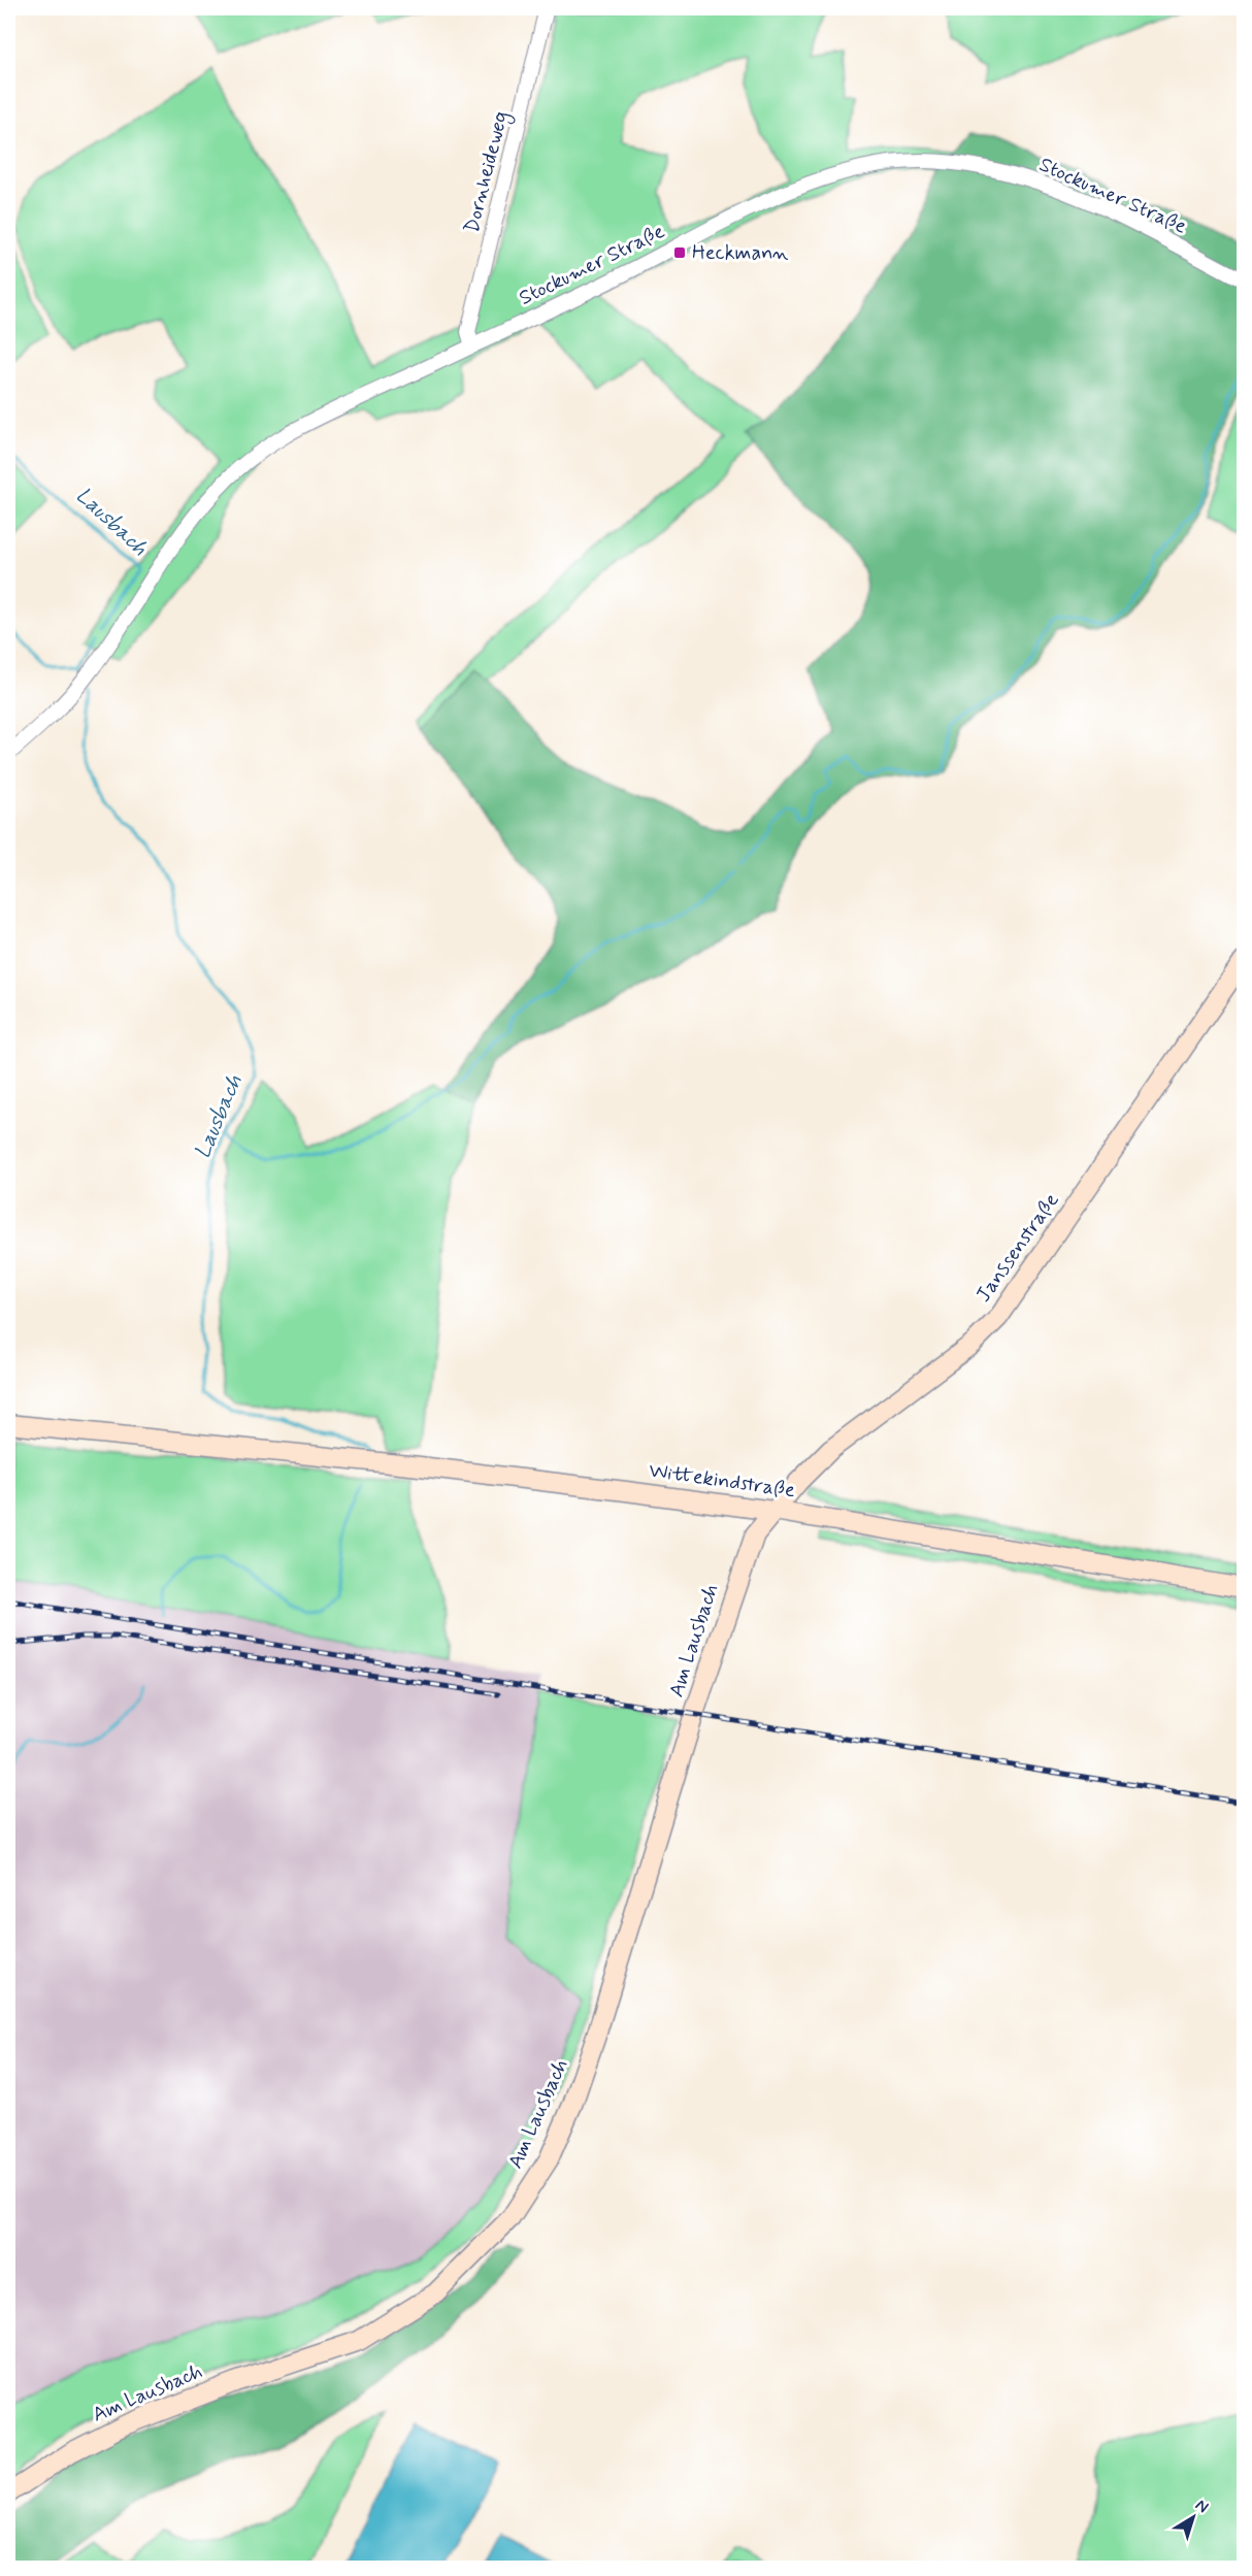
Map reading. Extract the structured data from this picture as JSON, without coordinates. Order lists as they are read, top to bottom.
{
  "streets": {
    "main road": ["Janssenstraße", "Wittekindstraße", "Am Lausbach"],
    "street": ["Dornheideweg", "Stockumer Straße"]
  },
  "crossings": [
    ["Dornheideweg", "Stockumer Straße"],
    ["Janssenstraße", "Wittekindstraße"],
    ["Janssenstraße", "Am Lausbach"],
    ["Wittekindstraße", "Am Lausbach"]
  ],
  "water": ["Lausbach"],
  "places": {
    "transit": ["Heckmann"]
  },
  "north": "top right"
}
